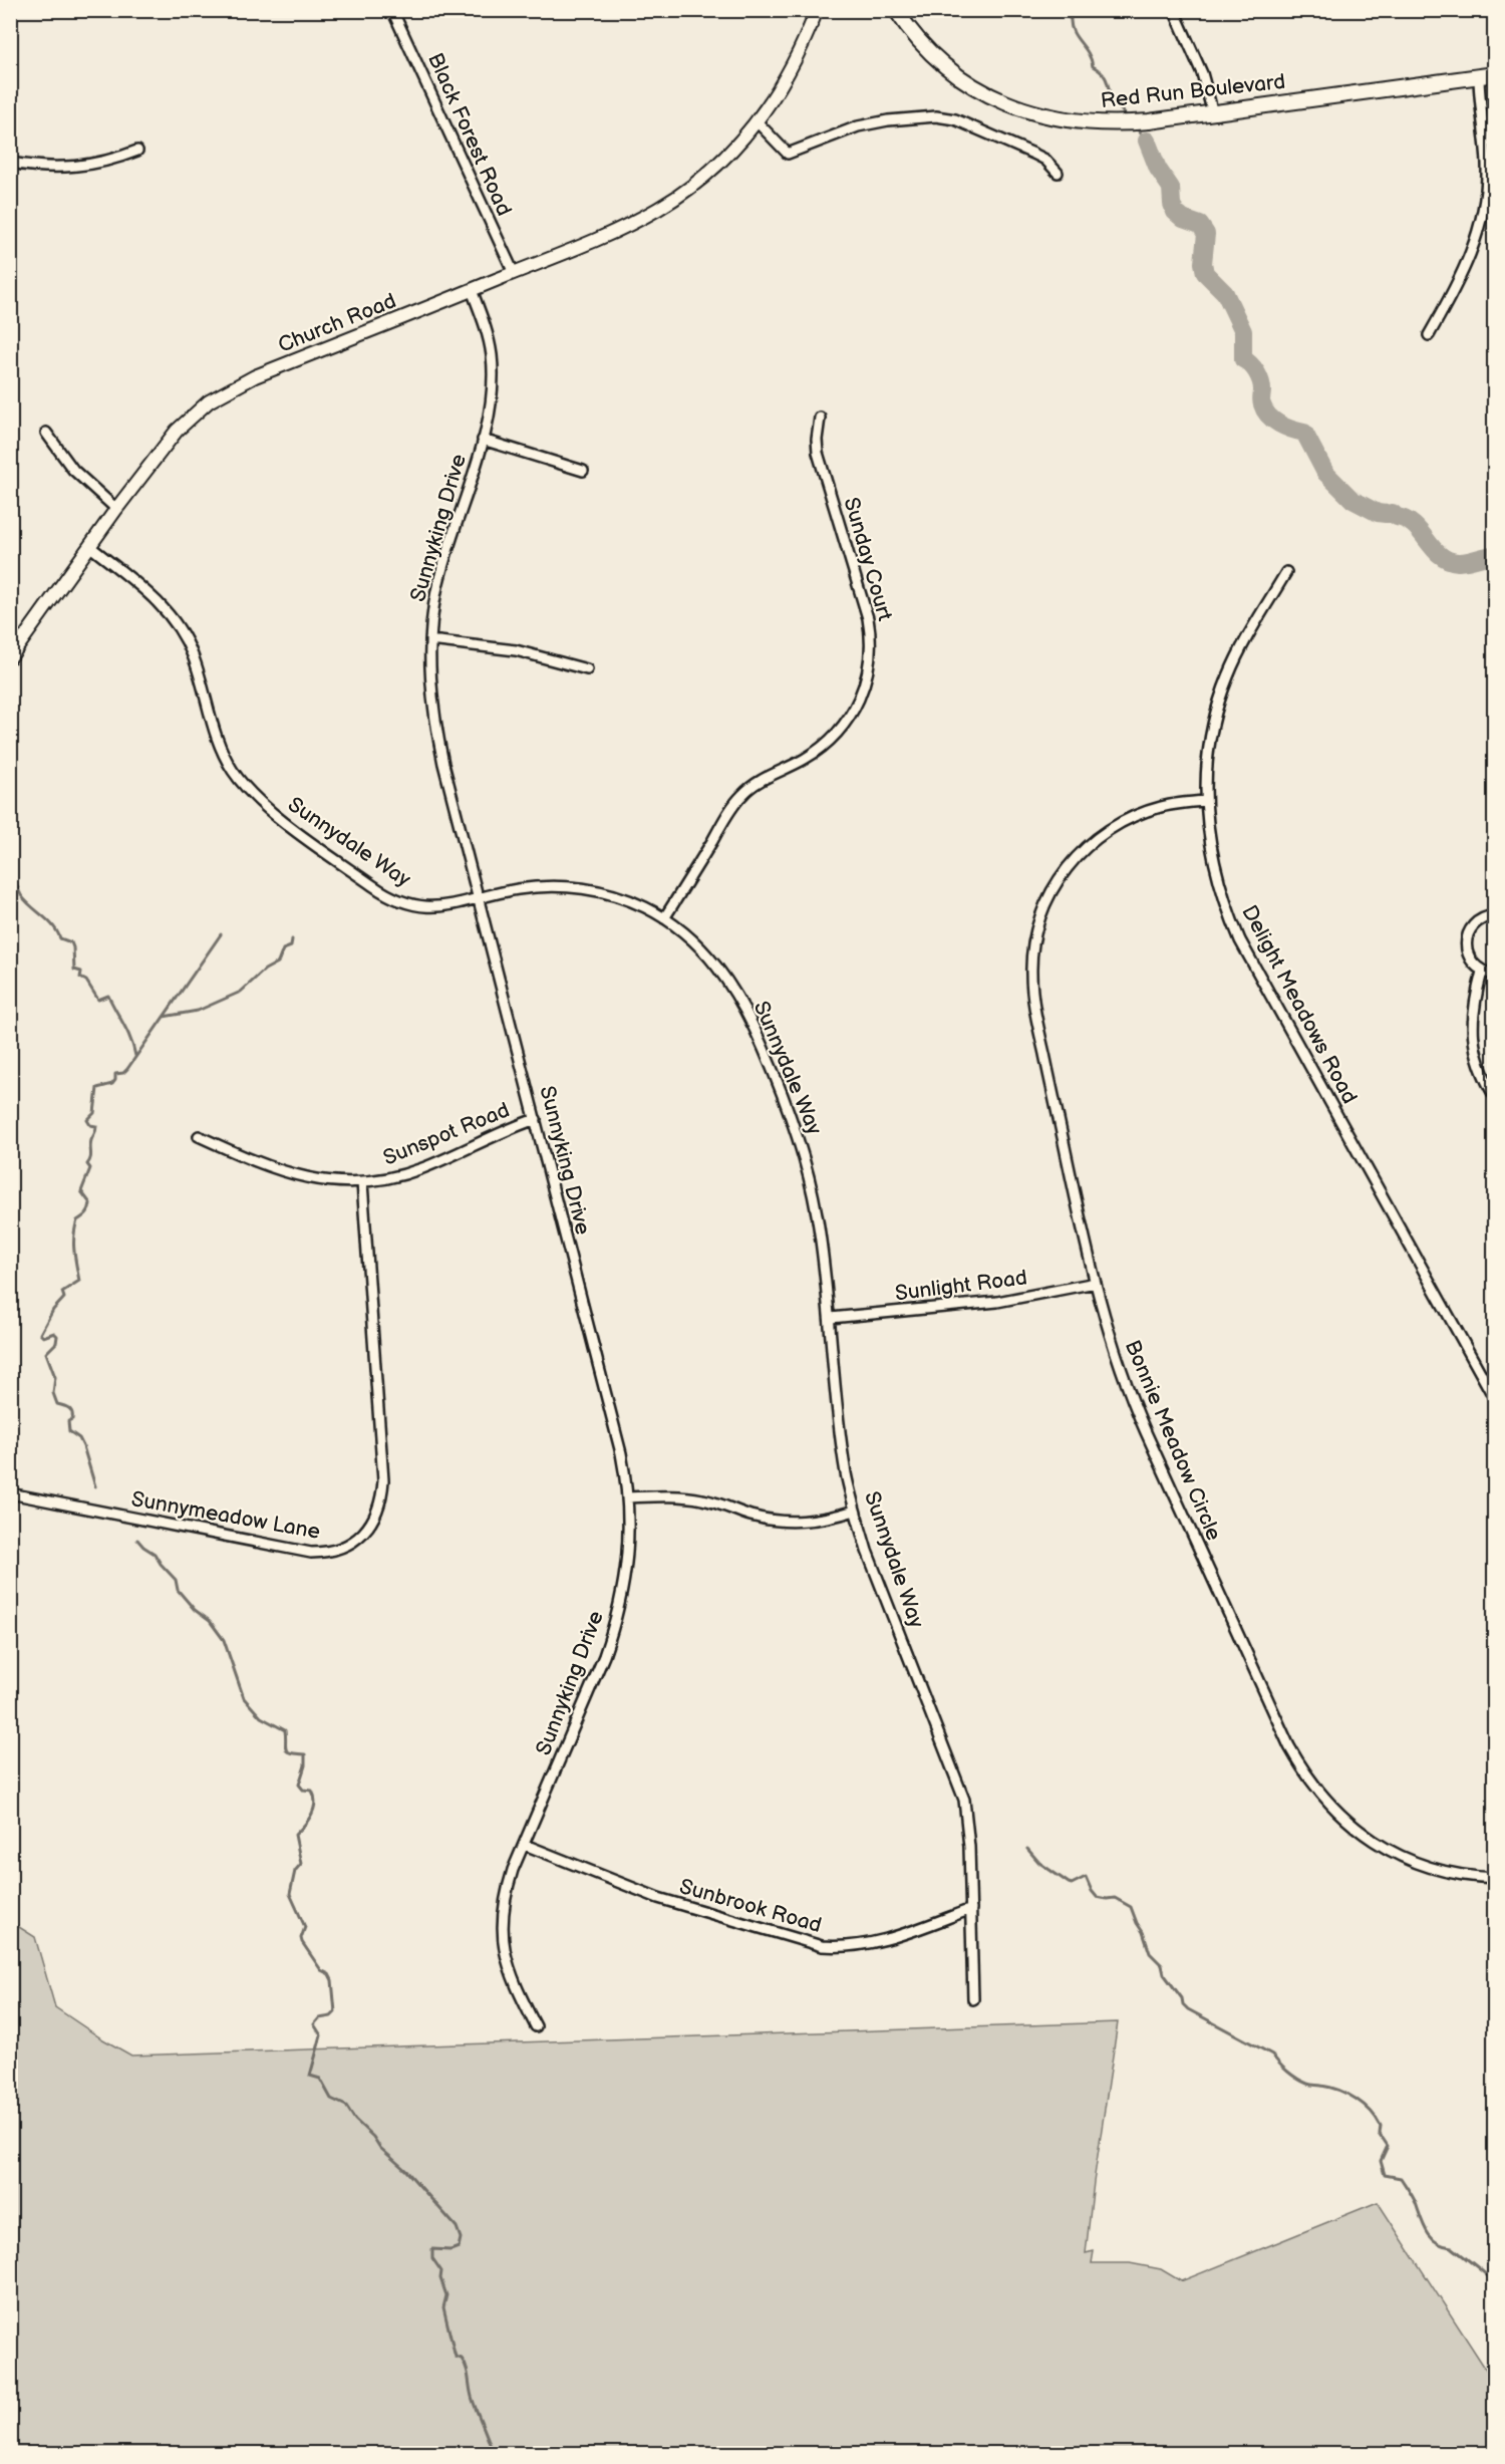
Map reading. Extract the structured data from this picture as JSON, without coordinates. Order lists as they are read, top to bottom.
{
  "streets": {
    "main road": ["Red Run Boulevard"],
    "street": [
      "Black Forest Road",
      "Church Road",
      "Sunnyking Drive",
      "Sunday Court",
      "Sunnydale Way",
      "Delight Meadows Road",
      "Sunspot Road",
      "Sunlight Road",
      "Bonnie Meadow Circle",
      "Sunnymeadow Lane",
      "Sunbrook Road"
    ]
  },
  "crossings": [
    ["Black Forest Road", "Church Road"],
    ["Church Road", "Sunnyking Drive"],
    ["Church Road", "Sunnydale Way"],
    ["Sunnyking Drive", "Sunnydale Way"],
    ["Sunnyking Drive", "Sunspot Road"],
    ["Sunnyking Drive", "Sunbrook Road"],
    ["Sunday Court", "Sunnydale Way"],
    ["Sunnydale Way", "Sunlight Road"],
    ["Sunnydale Way", "Sunbrook Road"],
    ["Delight Meadows Road", "Bonnie Meadow Circle"],
    ["Sunspot Road", "Sunnymeadow Lane"],
    ["Sunlight Road", "Bonnie Meadow Circle"]
  ]
}
